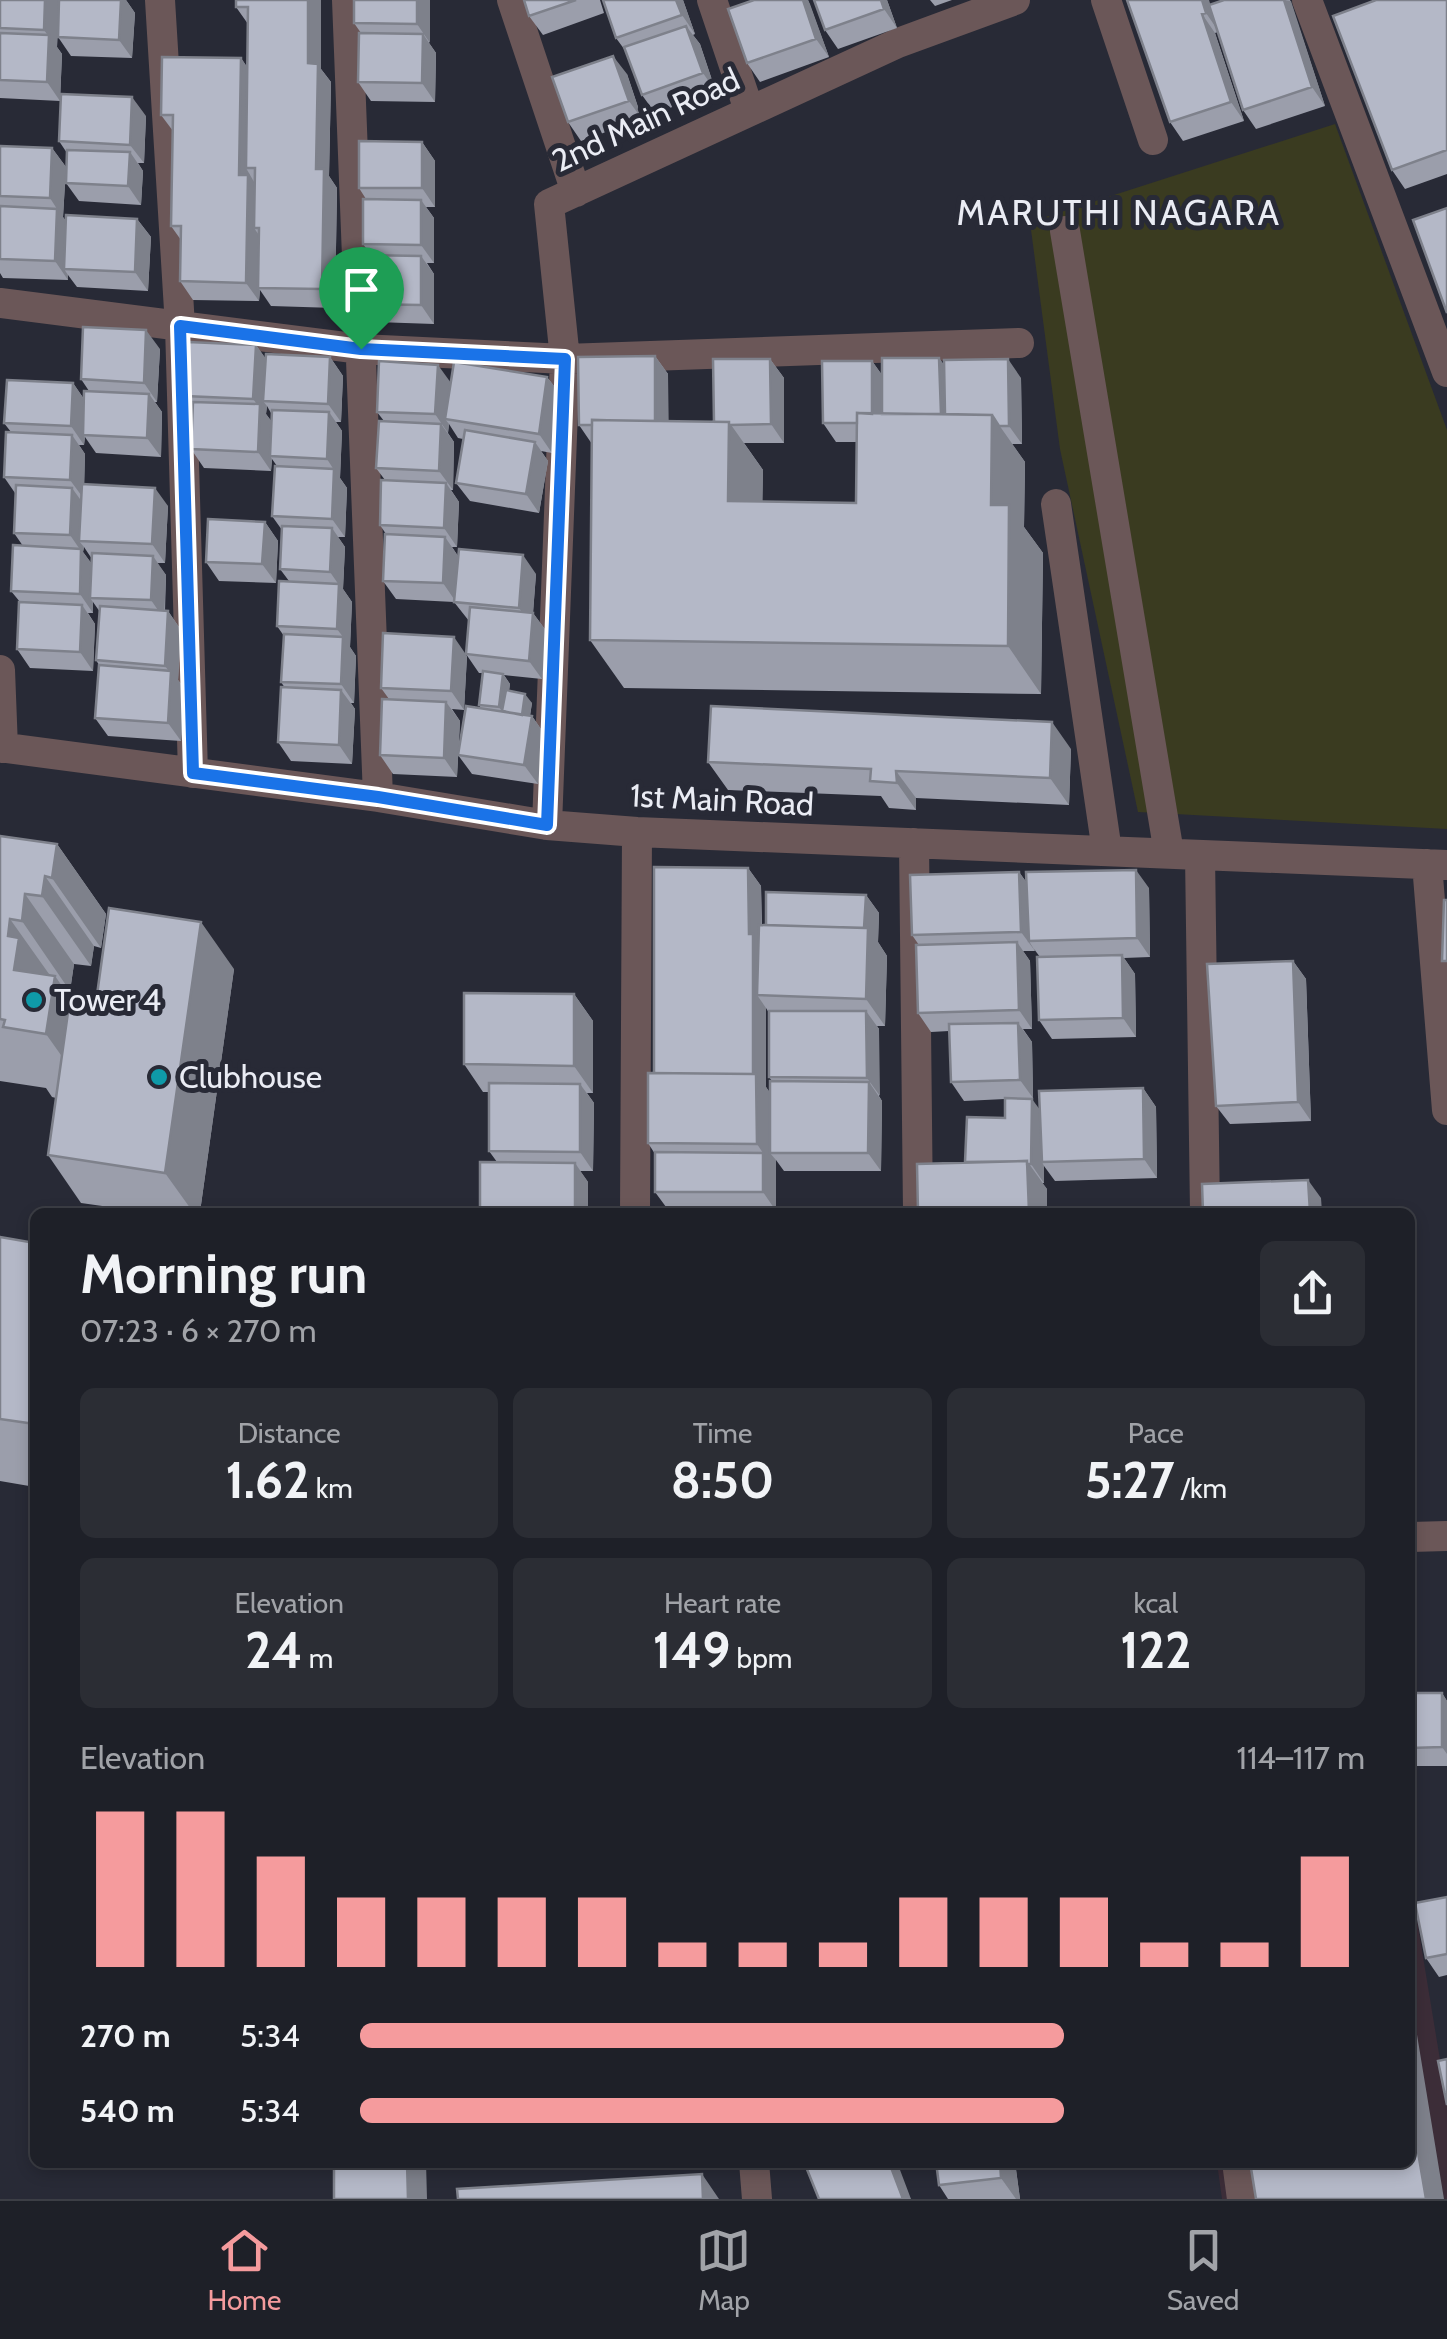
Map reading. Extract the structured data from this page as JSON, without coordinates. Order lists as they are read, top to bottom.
{
  "streets": {
    "street": ["2nd Main Road", "1st Main Road"]
  },
  "crossings": [
    ["2nd Main Road", "1st Main Road"]
  ],
  "districts": ["MARUTHI NAGARA"],
  "places": ["Tower 4", "Clubhouse"],
  "page": {
    "heading": ["Morning run", "07:23 · 6 × 270 m"],
    "stats": [
      ["Distance", "1.62 km"],
      ["Time", "8:50"],
      ["Pace", "5:27 /km"],
      ["Elevation", "24 m"],
      ["Heart rate", "149 bpm"],
      ["kcal", "122"]
    ],
    "chart": ["Elevation", "114–117 m"],
    "list": [
      {
        "name": "270 m",
        "note": "5:34"
      },
      {
        "name": "540 m",
        "note": "5:34"
      }
    ],
    "tabs": ["Home", "Map", "Saved"]
  }
}
